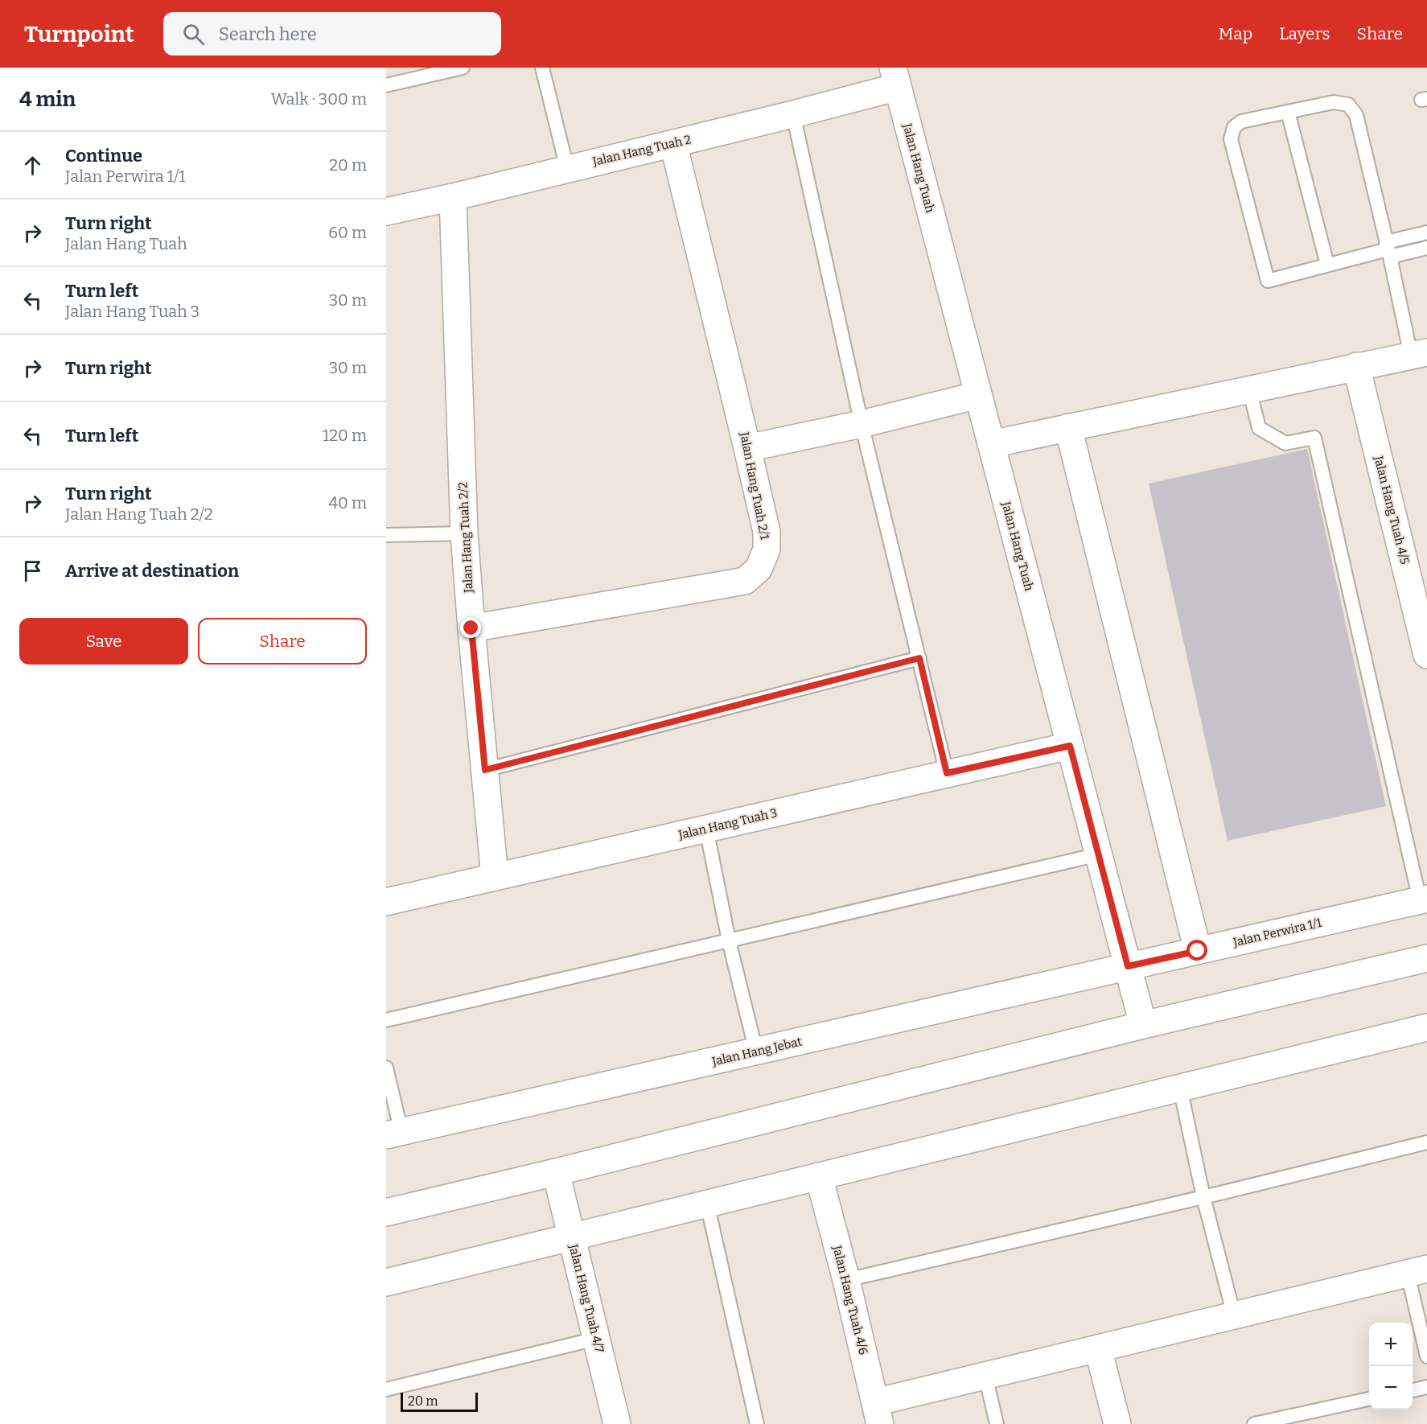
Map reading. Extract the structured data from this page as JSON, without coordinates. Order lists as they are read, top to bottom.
{
  "streets": {
    "street": [
      "Jalan Hang Tuah 2",
      "Jalan Hang Tuah",
      "Jalan Hang Tuah 2/1",
      "Jalan Hang Tuah 4/5",
      "Jalan Hang Tuah 2/2",
      "Jalan Hang Tuah 3",
      "Jalan Perwira 1/1",
      "Jalan Hang Jebat",
      "Jalan Hang Tuah 4/7",
      "Jalan Hang Tuah 4/6"
    ]
  },
  "crossings": [
    ["Jalan Hang Tuah 2", "Jalan Hang Tuah"],
    ["Jalan Hang Tuah 2", "Jalan Hang Tuah 2/1"],
    ["Jalan Hang Tuah 2", "Jalan Hang Tuah 2/2"],
    ["Jalan Hang Tuah", "Jalan Hang Tuah 3"],
    ["Jalan Hang Tuah", "Jalan Perwira 1/1"],
    ["Jalan Hang Tuah", "Jalan Hang Jebat"],
    ["Jalan Hang Tuah 2/1", "Jalan Hang Tuah 2/2"],
    ["Jalan Hang Tuah 2/2", "Jalan Hang Tuah 3"],
    ["Jalan Perwira 1/1", "Jalan Hang Jebat"]
  ],
  "scale_bar": "20 m",
  "page": {
    "header": "Turnpoint",
    "search": "Search here",
    "nav": ["Map", "Layers", "Share"],
    "heading": ["4 min", "Walk · 300 m"],
    "list": [
      ["Continue", "Jalan Perwira 1/1", "20 m"],
      ["Turn right", "Jalan Hang Tuah", "60 m"],
      ["Turn left", "Jalan Hang Tuah 3", "30 m"],
      ["Turn right", "30 m"],
      ["Turn left", "120 m"],
      ["Turn right", "Jalan Hang Tuah 2/2", "40 m"],
      "Arrive at destination"
    ],
    "buttons": ["Save", "Share"],
    "map_buttons": ["+", "−"],
    "scale": "20 m"
  }
}
